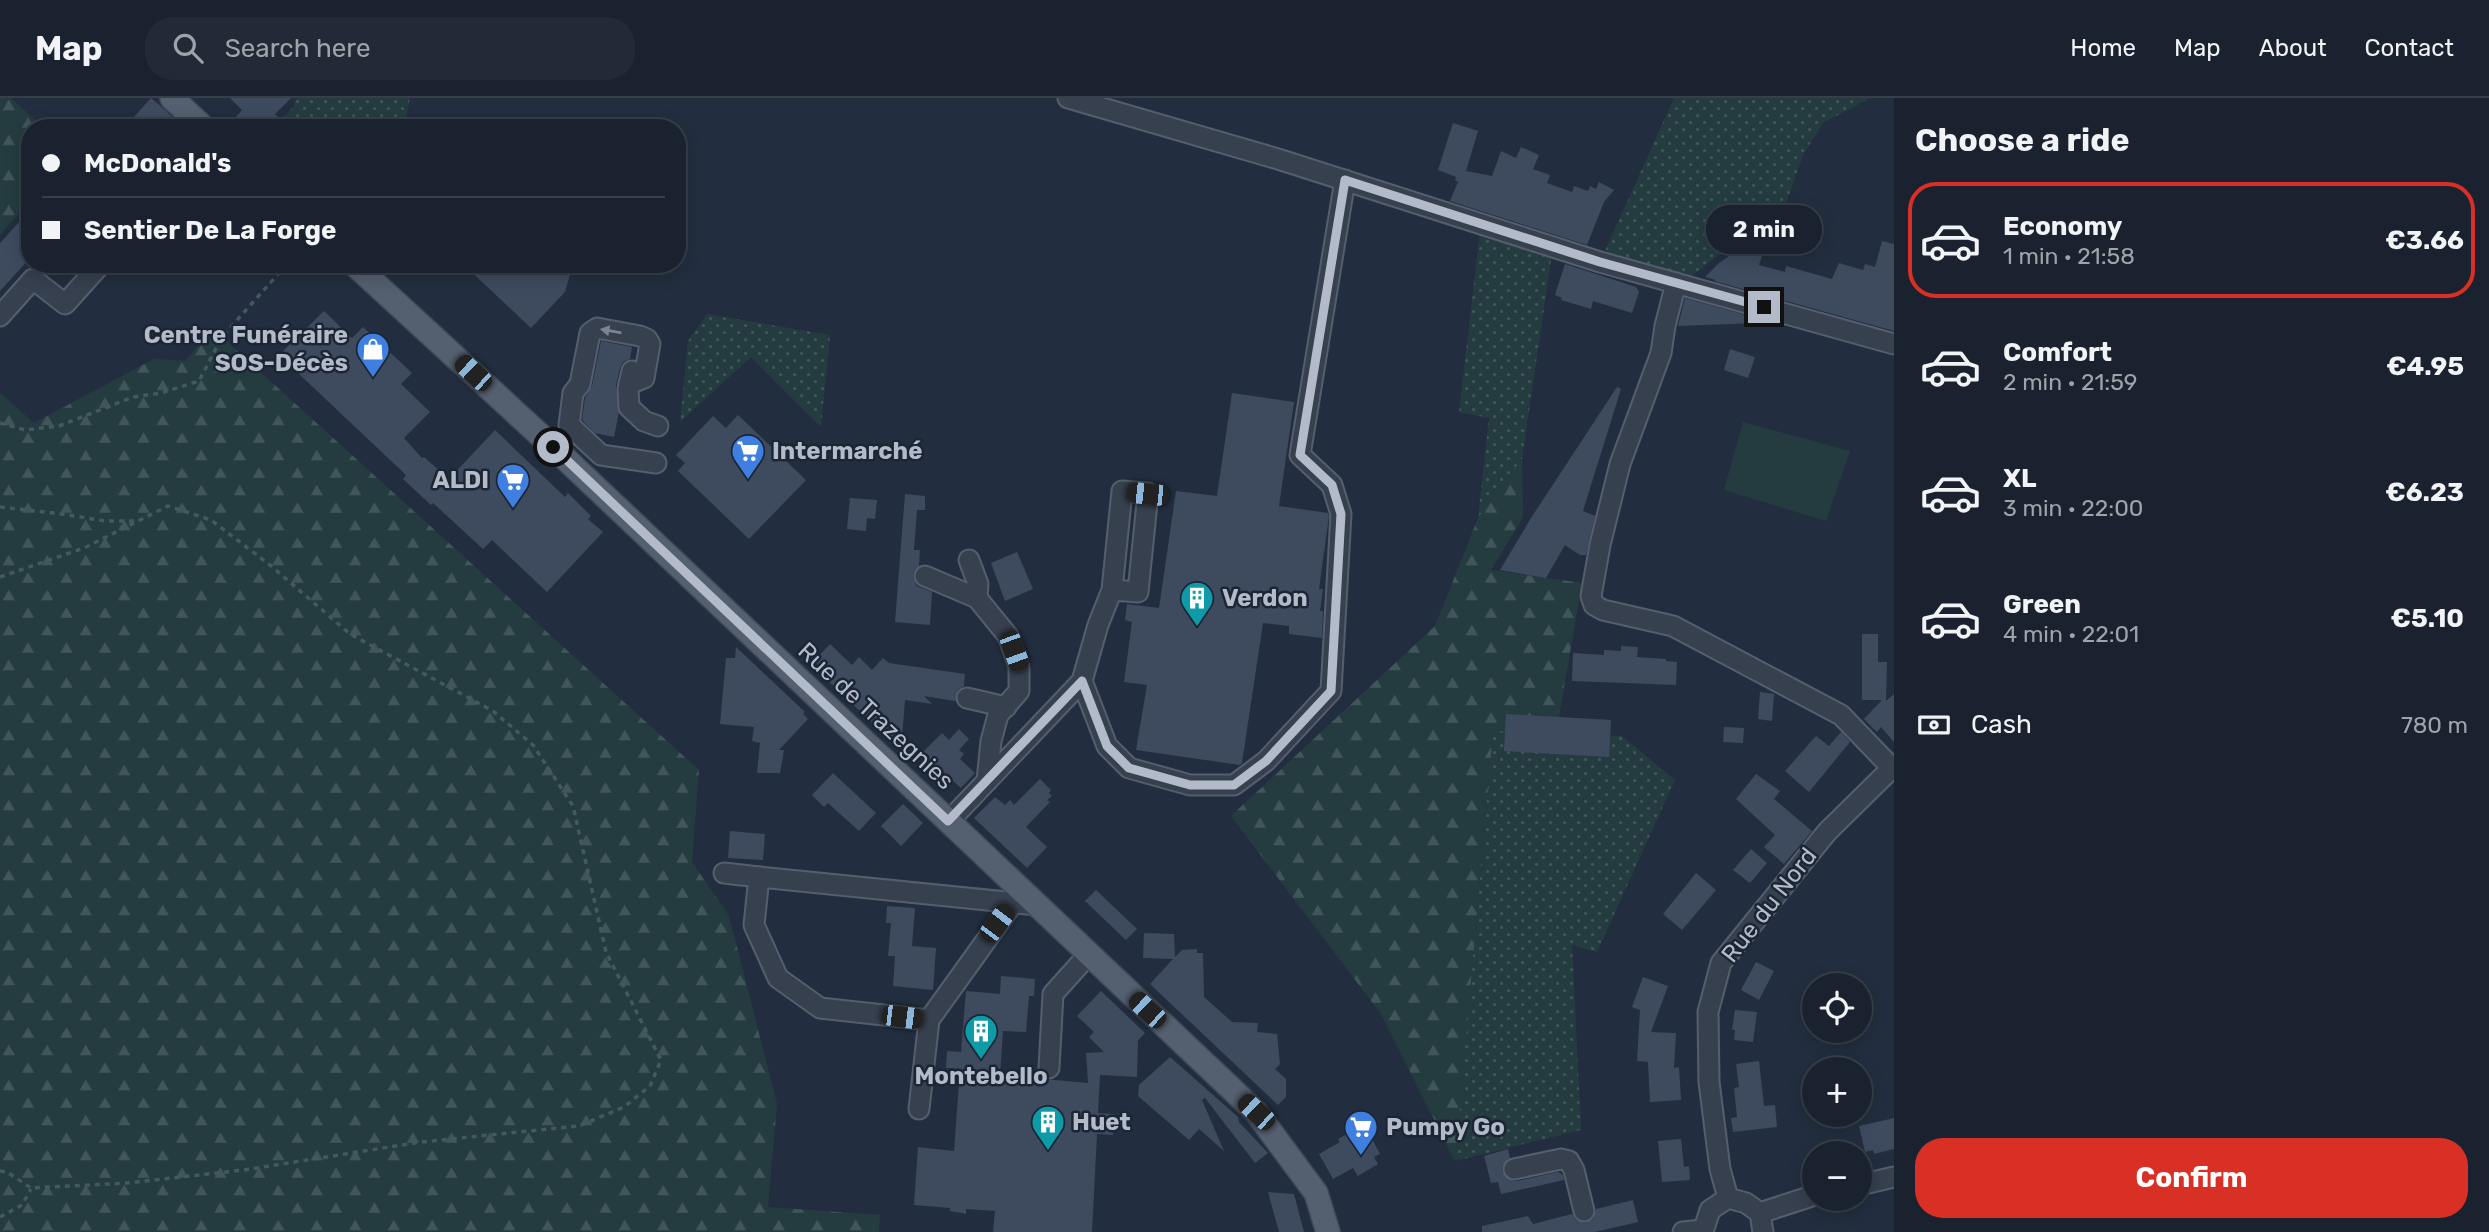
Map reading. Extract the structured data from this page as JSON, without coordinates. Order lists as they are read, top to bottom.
{
  "streets": {
    "main road": ["Rue de Trazegnies"],
    "street": ["Rue du Nord"]
  },
  "places": {
    "shop": ["Centre Funéraire SOS-Décès"],
    "supermarket": ["Intermarché", "ALDI", "Pumpy Go"],
    "building": ["Verdon", "Montebello", "Huet"]
  },
  "page": {
    "header": "Map",
    "search": "Search here",
    "nav": [
      "Home",
      "Map",
      "About",
      "Contact"
    ],
    "heading": "Choose a ride",
    "banner": ["McDonald's", "Sentier De La Forge"],
    "list": [
      {
        "name": "Economy",
        "note": "1 min · 21:58",
        "value": "€3.66"
      },
      {
        "name": "Comfort",
        "note": "2 min · 21:59",
        "value": "€4.95"
      },
      {
        "name": "XL",
        "note": "3 min · 22:00",
        "value": "€6.23"
      },
      {
        "name": "Green",
        "note": "4 min · 22:01",
        "value": "€5.10"
      }
    ],
    "bubble": "2 min",
    "pay": ["Cash", "780 m"],
    "map_buttons": ["+", "−"],
    "buttons": "Confirm"
  }
}
